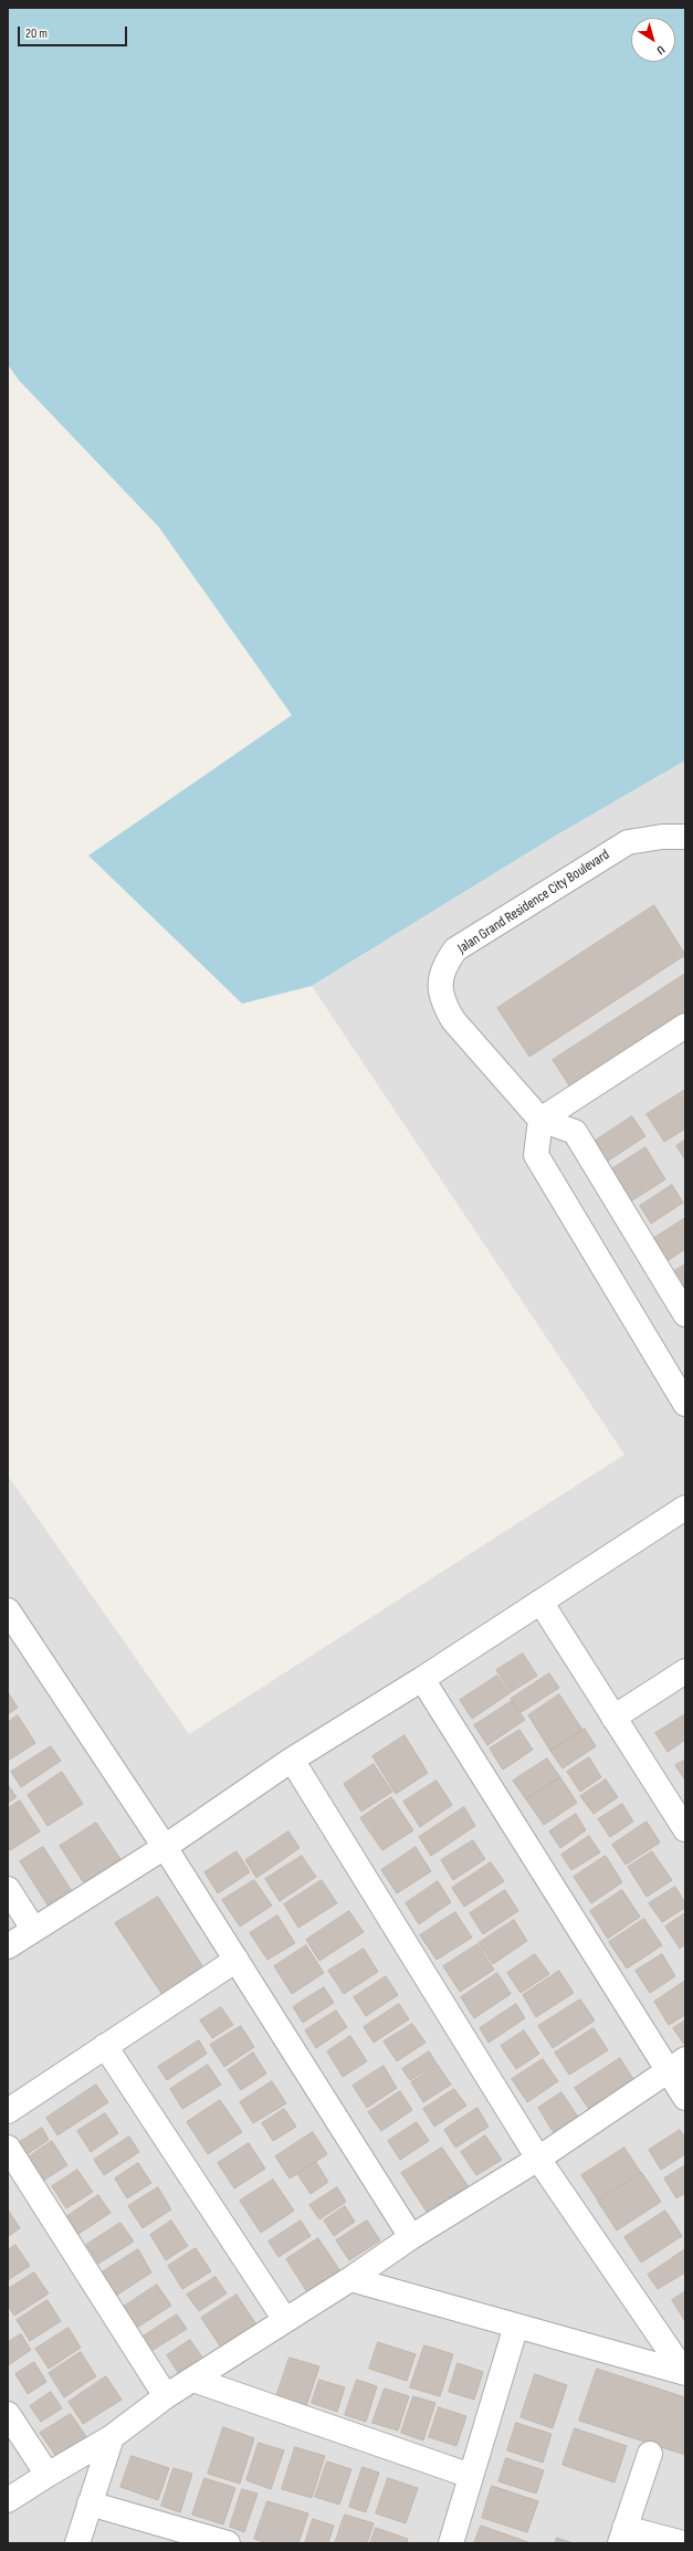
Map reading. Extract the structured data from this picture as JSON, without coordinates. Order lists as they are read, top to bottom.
{
  "streets": {
    "street": ["Jalan Grand Residence City Boulevard"]
  },
  "scale_bar": "20 m",
  "north": "bottom right"
}
